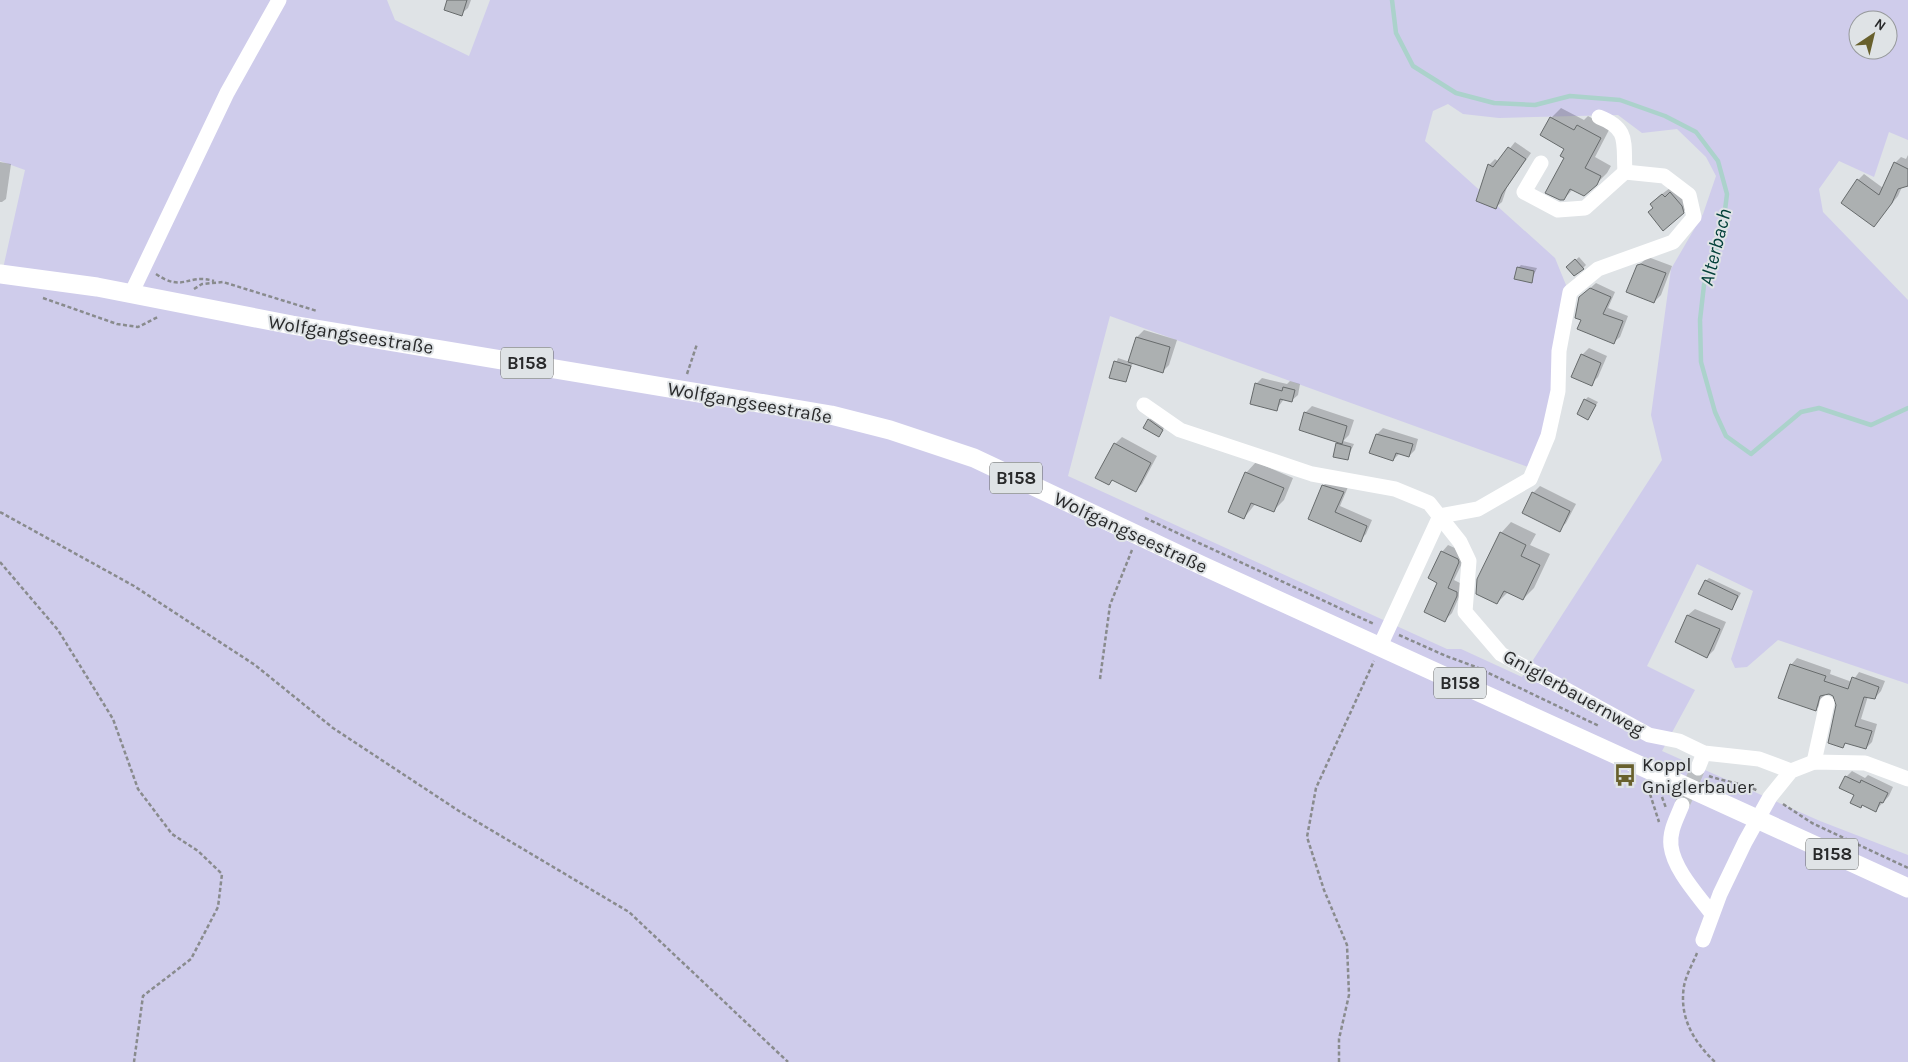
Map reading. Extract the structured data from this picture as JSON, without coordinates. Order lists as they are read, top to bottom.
{
  "streets": {
    "main road": ["Wolfgangseestraße", "B158"],
    "street": ["Gniglerbauernweg"]
  },
  "water": ["Alterbach"],
  "places": {
    "bus stop": ["Koppl Gniglerbauer"]
  },
  "north": "top right"
}
